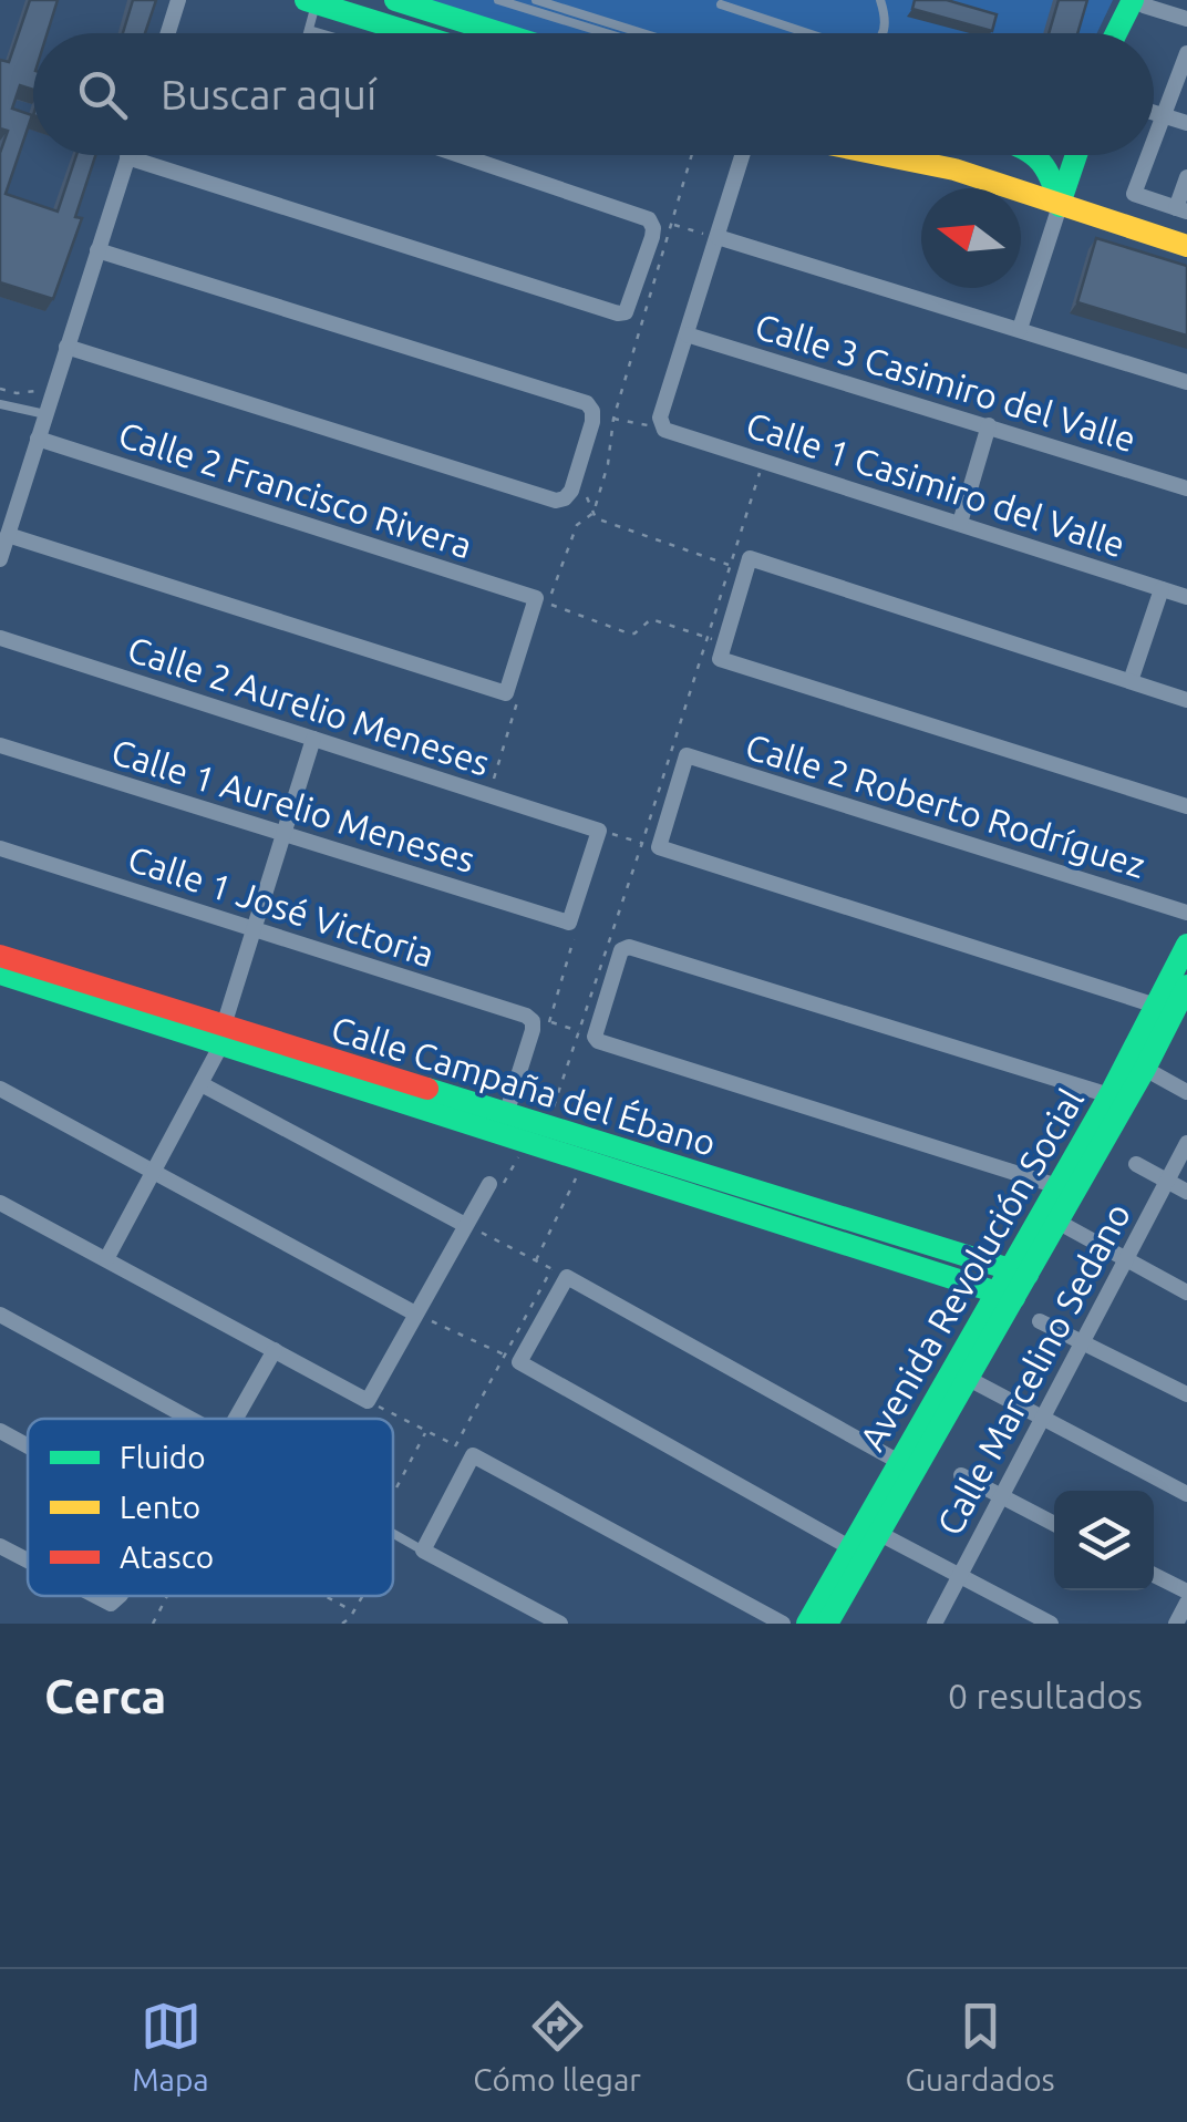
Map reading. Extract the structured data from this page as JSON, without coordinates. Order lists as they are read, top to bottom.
{
  "streets": {
    "street": [
      "Calle 3 Casimiro del Valle",
      "Calle 1 Casimiro del Valle",
      "Calle 2 Francisco Rivera",
      "Calle 2 Aurelio Meneses",
      "Calle 1 Aurelio Meneses",
      "Calle 2 Roberto Rodríguez",
      "Calle 1 José Victoria",
      "Calle Campaña del Ébano",
      "Avenida Revolución Social",
      "Calle Marcelino Sedano"
    ]
  },
  "crossings": [
    ["Calle 1 José Victoria", "Calle Campaña del Ébano"],
    ["Calle Campaña del Ébano", "Avenida Revolución Social"]
  ],
  "legend": ["Fluido", "Lento", "Atasco"],
  "north": "left",
  "page": {
    "search": "Buscar aquí",
    "heading": ["Cerca", "0 resultados"],
    "nav": ["Mapa", "Cómo llegar", "Guardados"]
  }
}
